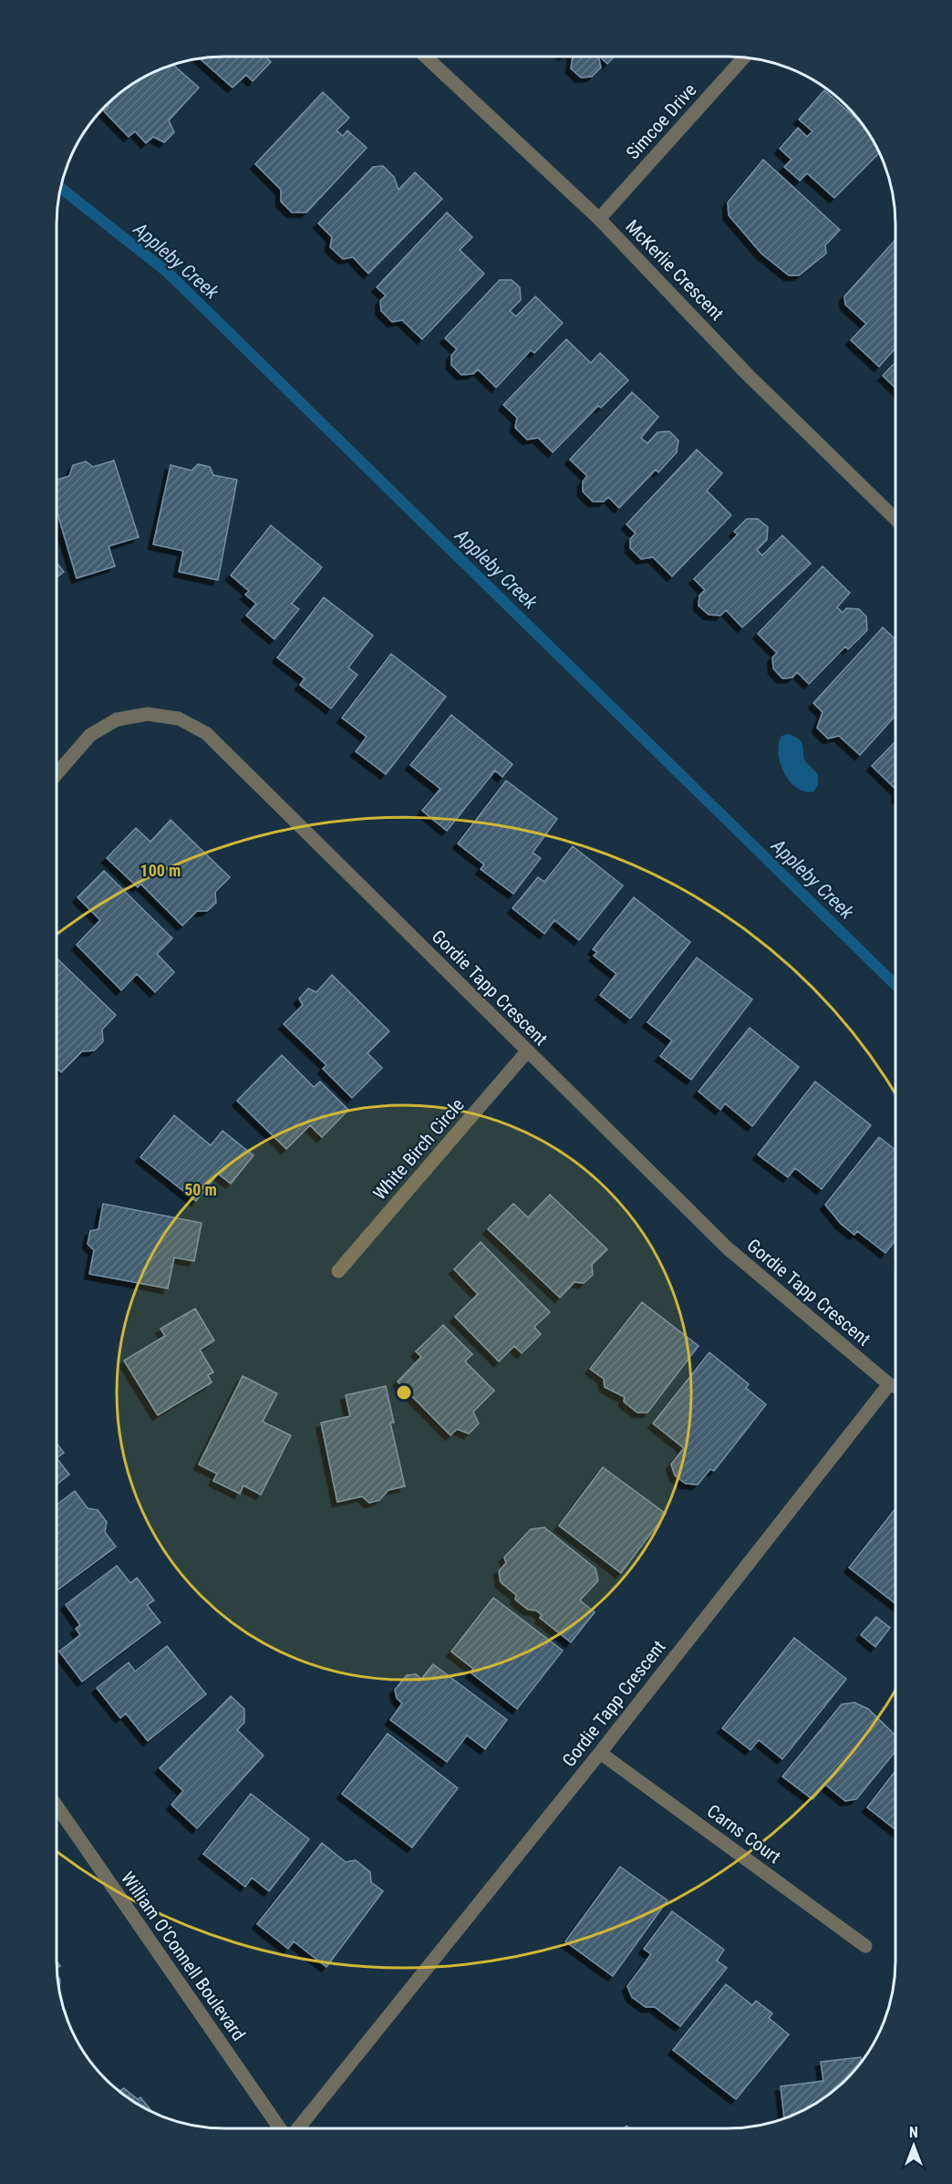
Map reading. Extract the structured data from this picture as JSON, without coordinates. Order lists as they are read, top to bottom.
{
  "streets": {
    "street": [
      "Simcoe Drive",
      "McKerlie Crescent",
      "Gordie Tapp Crescent",
      "White Birch Circle",
      "Carns Court",
      "William O'Connell Boulevard"
    ]
  },
  "crossings": [
    ["Simcoe Drive", "McKerlie Crescent"],
    ["Gordie Tapp Crescent", "White Birch Circle"],
    ["Gordie Tapp Crescent", "Carns Court"]
  ],
  "water": ["Appleby Creek"],
  "north": "top",
  "rings": ["100 m", "50 m"]
}
